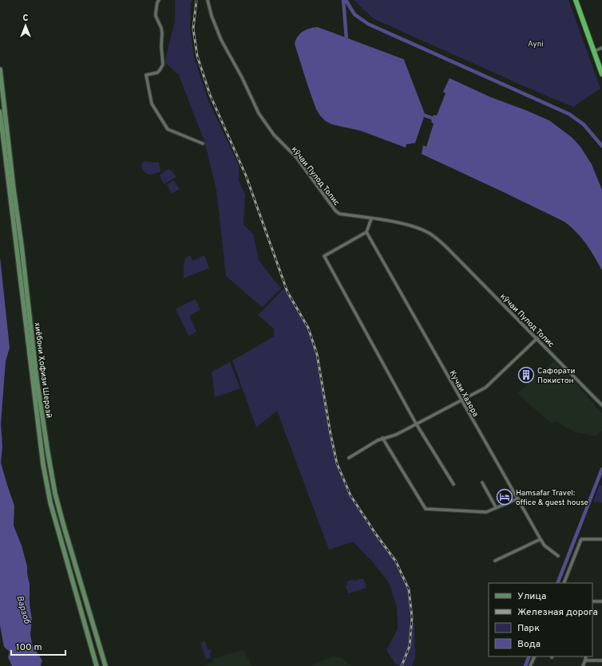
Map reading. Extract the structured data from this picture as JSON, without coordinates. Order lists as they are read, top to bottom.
{
  "streets": {
    "main road": ["хиёбони Ҳофизи Шерозӣ"],
    "street": ["кӯчаи Пулод Толис", "Кучаи Хазора"]
  },
  "water": ["Варзоб"],
  "parks": ["Ayni"],
  "places": {
    "building": ["Сафорати Покистон"],
    "hotel": ["Hamsafar Travel: office & guest house"]
  },
  "legend": [
    "Улица",
    "Железная дорога",
    "Парк",
    "Вода"
  ],
  "scale_bar": "100 m",
  "north": "top"
}
